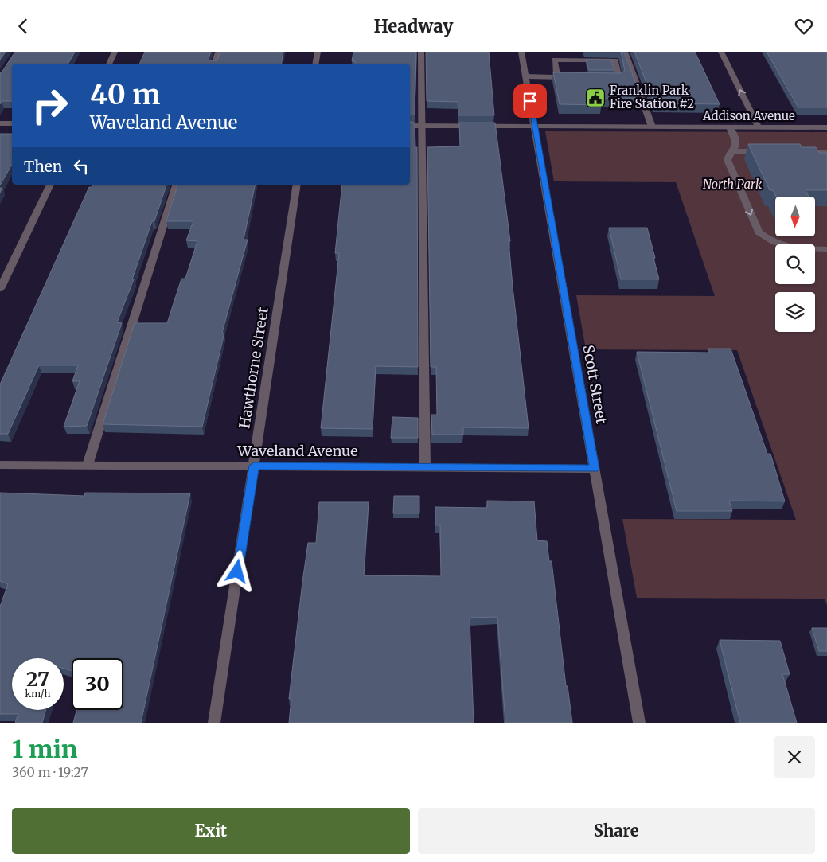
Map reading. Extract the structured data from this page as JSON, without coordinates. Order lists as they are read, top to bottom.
{
  "streets": {
    "street": [
      "Addison Avenue",
      "Hawthorne Street",
      "Scott Street",
      "Waveland Avenue"
    ]
  },
  "crossings": [
    ["Addison Avenue", "Scott Street"],
    ["Hawthorne Street", "Waveland Avenue"],
    ["Scott Street", "Waveland Avenue"]
  ],
  "parks": ["North Park"],
  "places": {
    "public building": ["Franklin Park Fire Station #2"]
  },
  "north": "bottom",
  "page": {
    "header": "Headway",
    "turn": ["40 m", "Waveland Avenue"],
    "then": "Then",
    "speed": "27 km/h",
    "limit": "30",
    "heading": ["1 min", "360 m · 19:27"],
    "buttons": ["Exit", "Share"]
  }
}
